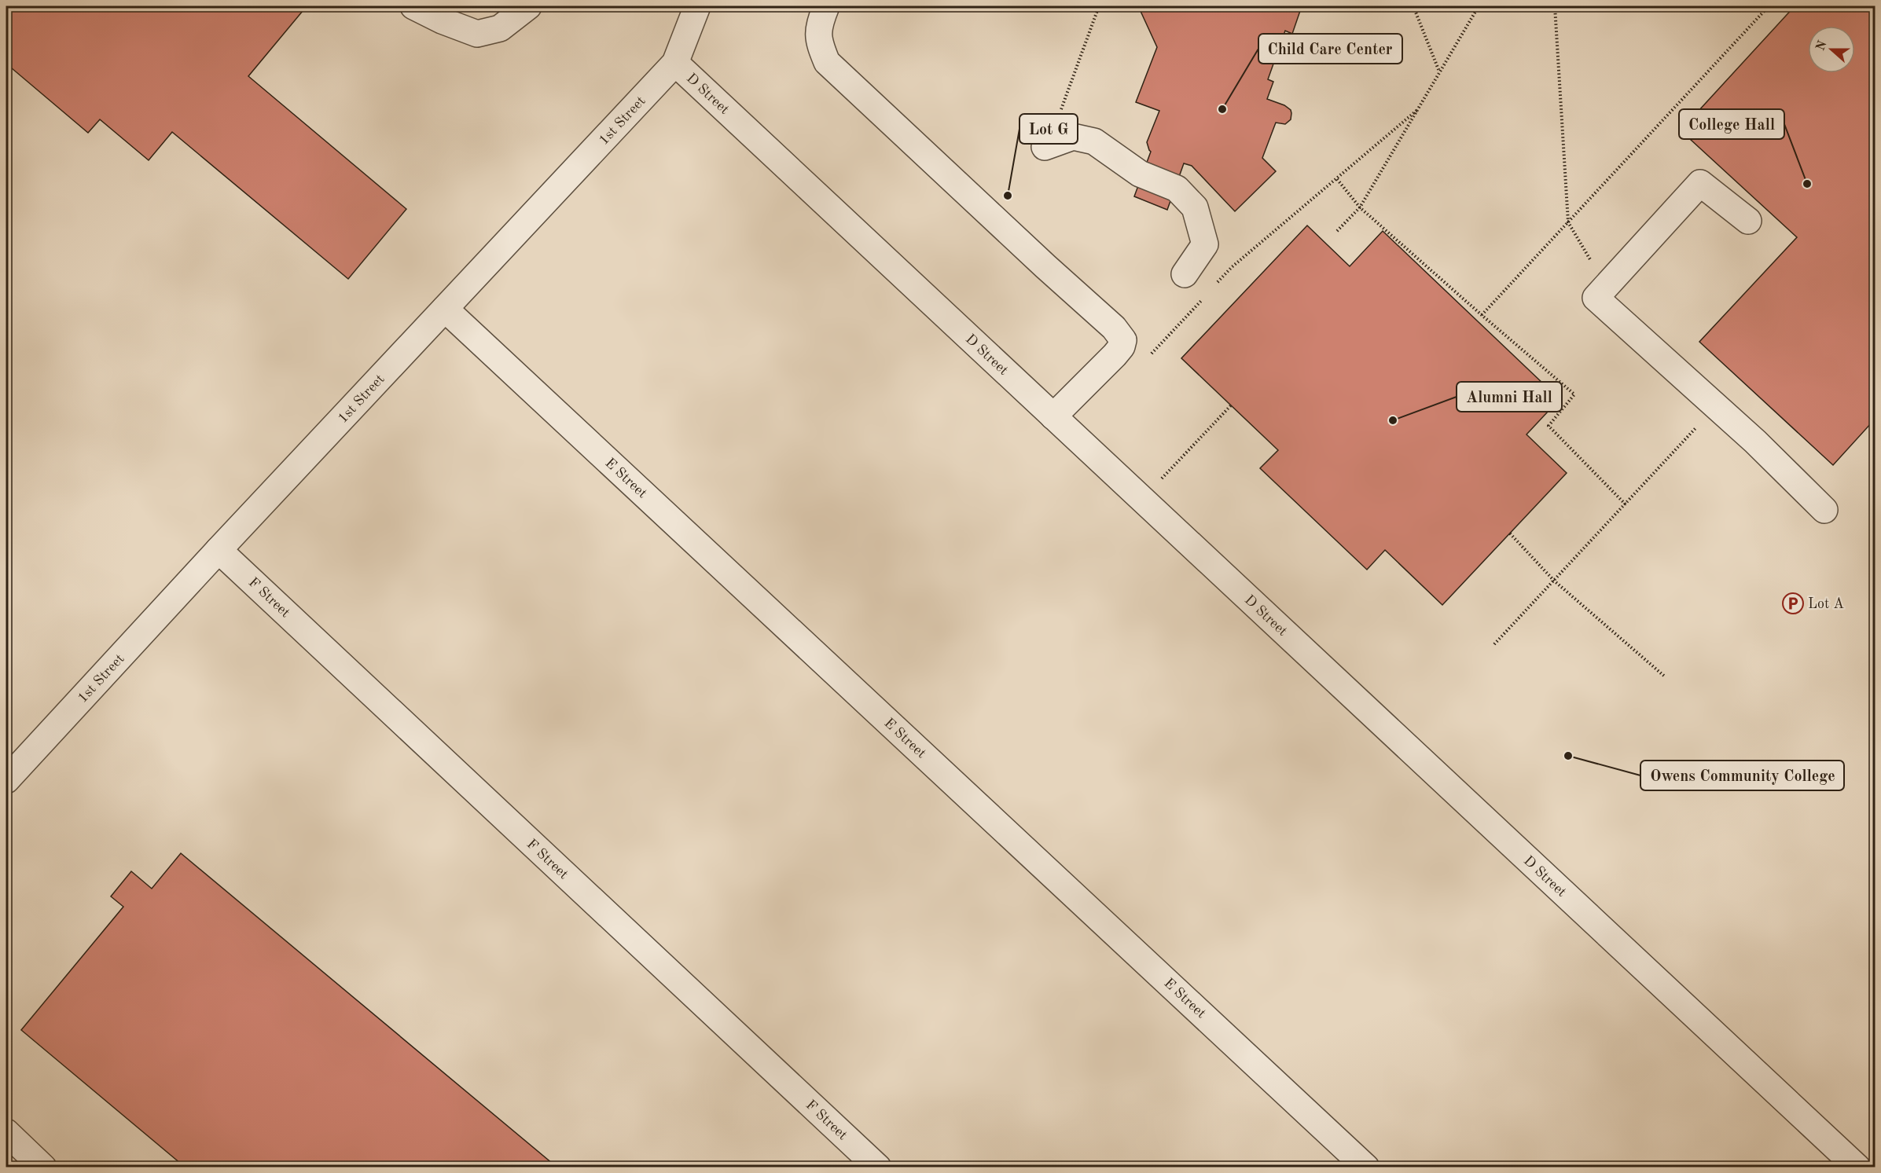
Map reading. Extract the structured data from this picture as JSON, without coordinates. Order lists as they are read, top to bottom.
{
  "streets": {
    "street": [
      "D Street",
      "1st Street",
      "E Street",
      "F Street"
    ]
  },
  "crossings": [
    ["D Street", "1st Street"],
    ["1st Street", "E Street"],
    ["1st Street", "F Street"]
  ],
  "places": {
    "other": [
      "Child Care Center",
      "College Hall",
      "Lot G",
      "Alumni Hall",
      "Owens Community College"
    ],
    "parking": ["Lot A"]
  },
  "north": "left"
}
